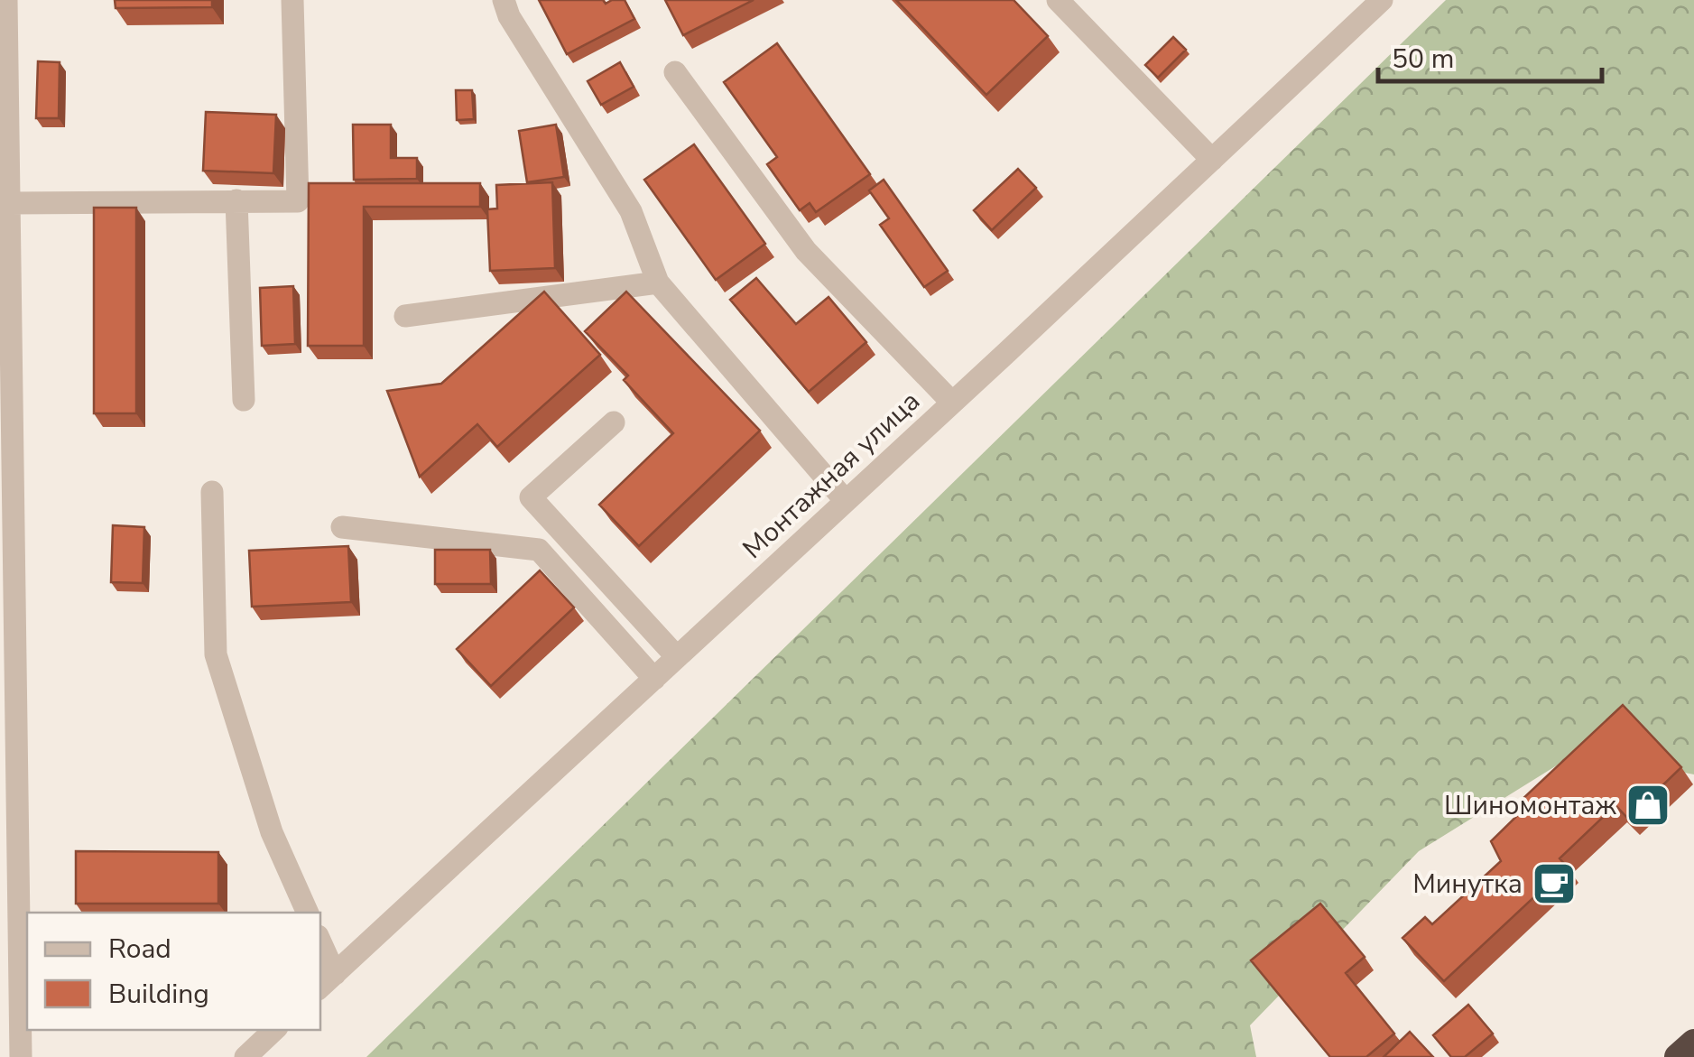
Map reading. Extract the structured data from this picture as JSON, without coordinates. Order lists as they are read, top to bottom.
{
  "streets": {
    "street": ["Монтажная улица"]
  },
  "places": {
    "shop": ["Шиномонтаж"],
    "cafe": ["Минутка"]
  },
  "legend": ["Road", "Building"],
  "scale_bar": "50 m"
}
